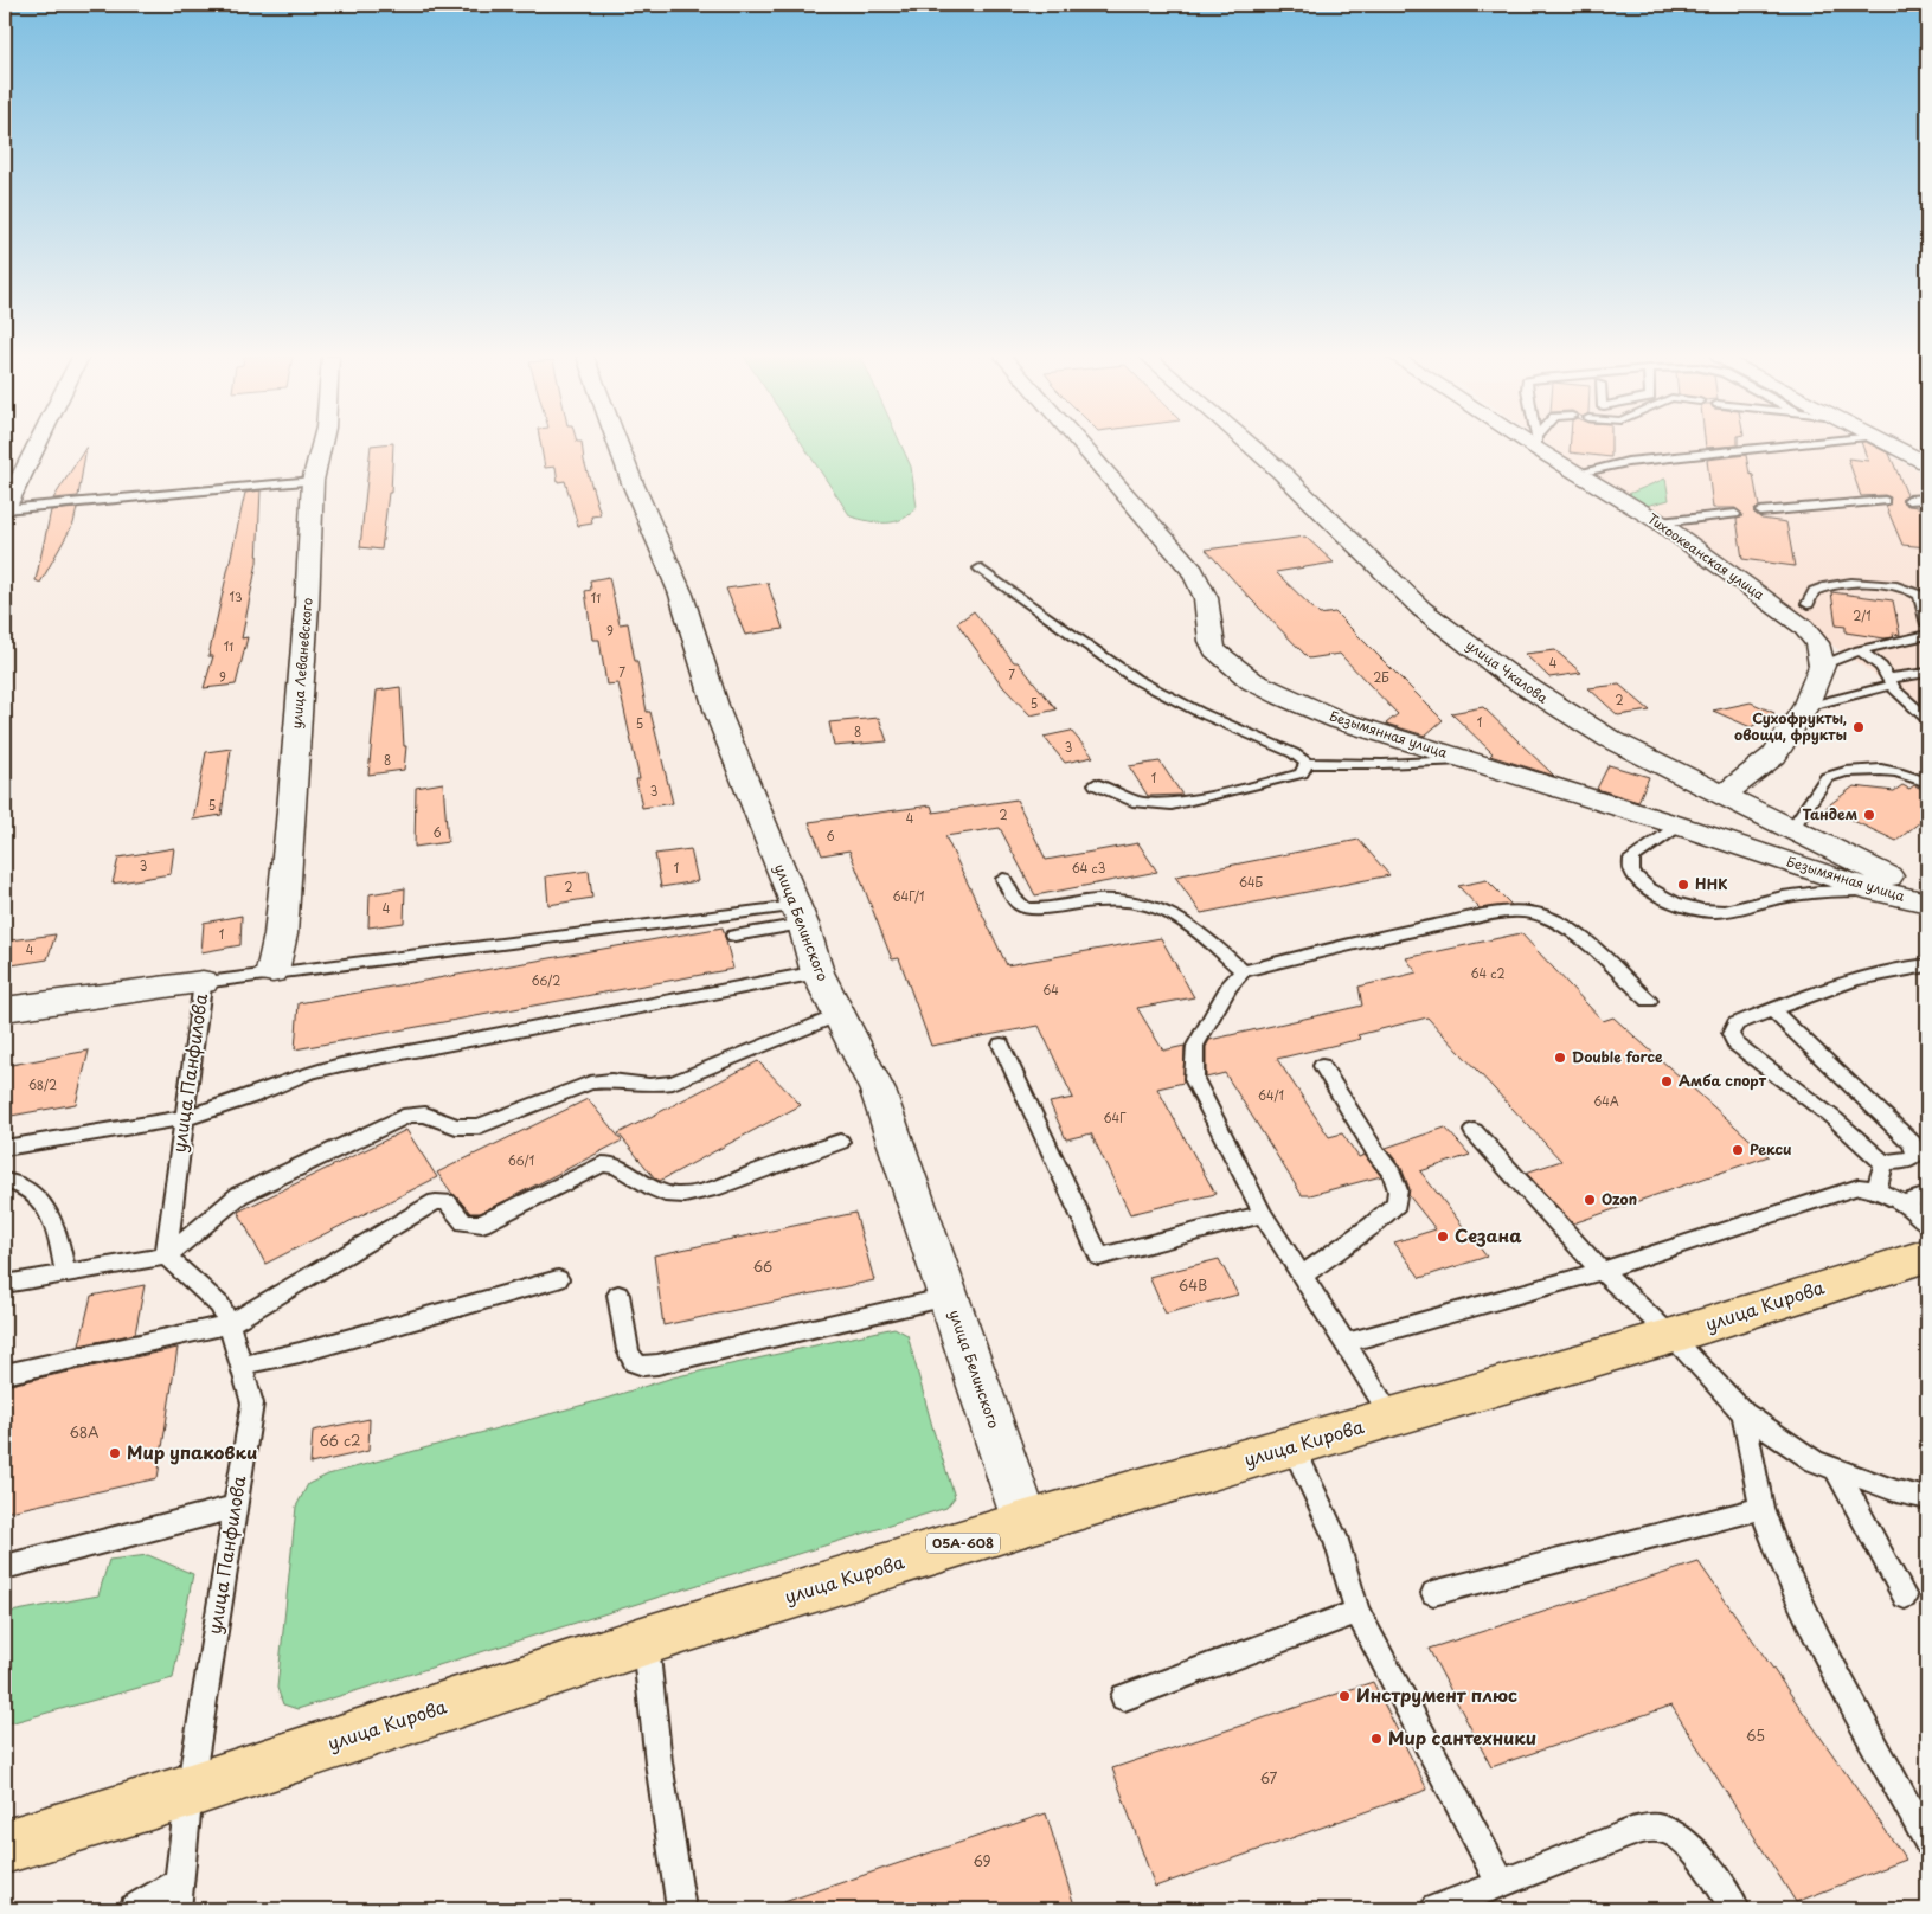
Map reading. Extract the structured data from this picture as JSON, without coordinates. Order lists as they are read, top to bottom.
{
  "streets": {
    "main road": ["улица Кирова", "05А-608"],
    "street": [
      "Тихоокеанская улица",
      "улица Леваневского",
      "улица Чкалова",
      "Безымянная улица",
      "улица Белинского"
    ],
    "lane": ["улица Панфилова"]
  },
  "crossings": [
    ["улица Белинского", "улица Кирова"],
    ["улица Панфилова", "улица Кирова"]
  ],
  "places": [
    "Сухофрукты, овощи, фрукты",
    "Тандем",
    "ННК",
    "Double force",
    "Амба спорт",
    "Рекси",
    "Ozon",
    "Сезана",
    "Мир упаковки",
    "Инструмент плюс",
    "Мир сантехники"
  ],
  "house_numbers": [
    "13",
    "11",
    "2/1",
    "9",
    "11",
    "4",
    "7",
    "7",
    "9",
    "2Б",
    "2",
    "5",
    "1",
    "5",
    "8",
    "3",
    "8",
    "1",
    "3",
    "5",
    "2",
    "4",
    "6",
    "6",
    "3",
    "1",
    "64 с3",
    "64Б",
    "2",
    "64Г/1",
    "4",
    "1",
    "4",
    "64 с2",
    "66/2",
    "64",
    "68/2",
    "64/1",
    "64А",
    "64Г",
    "66/1",
    "66",
    "64В",
    "68А",
    "66 с2",
    "65",
    "67",
    "69"
  ]
}
